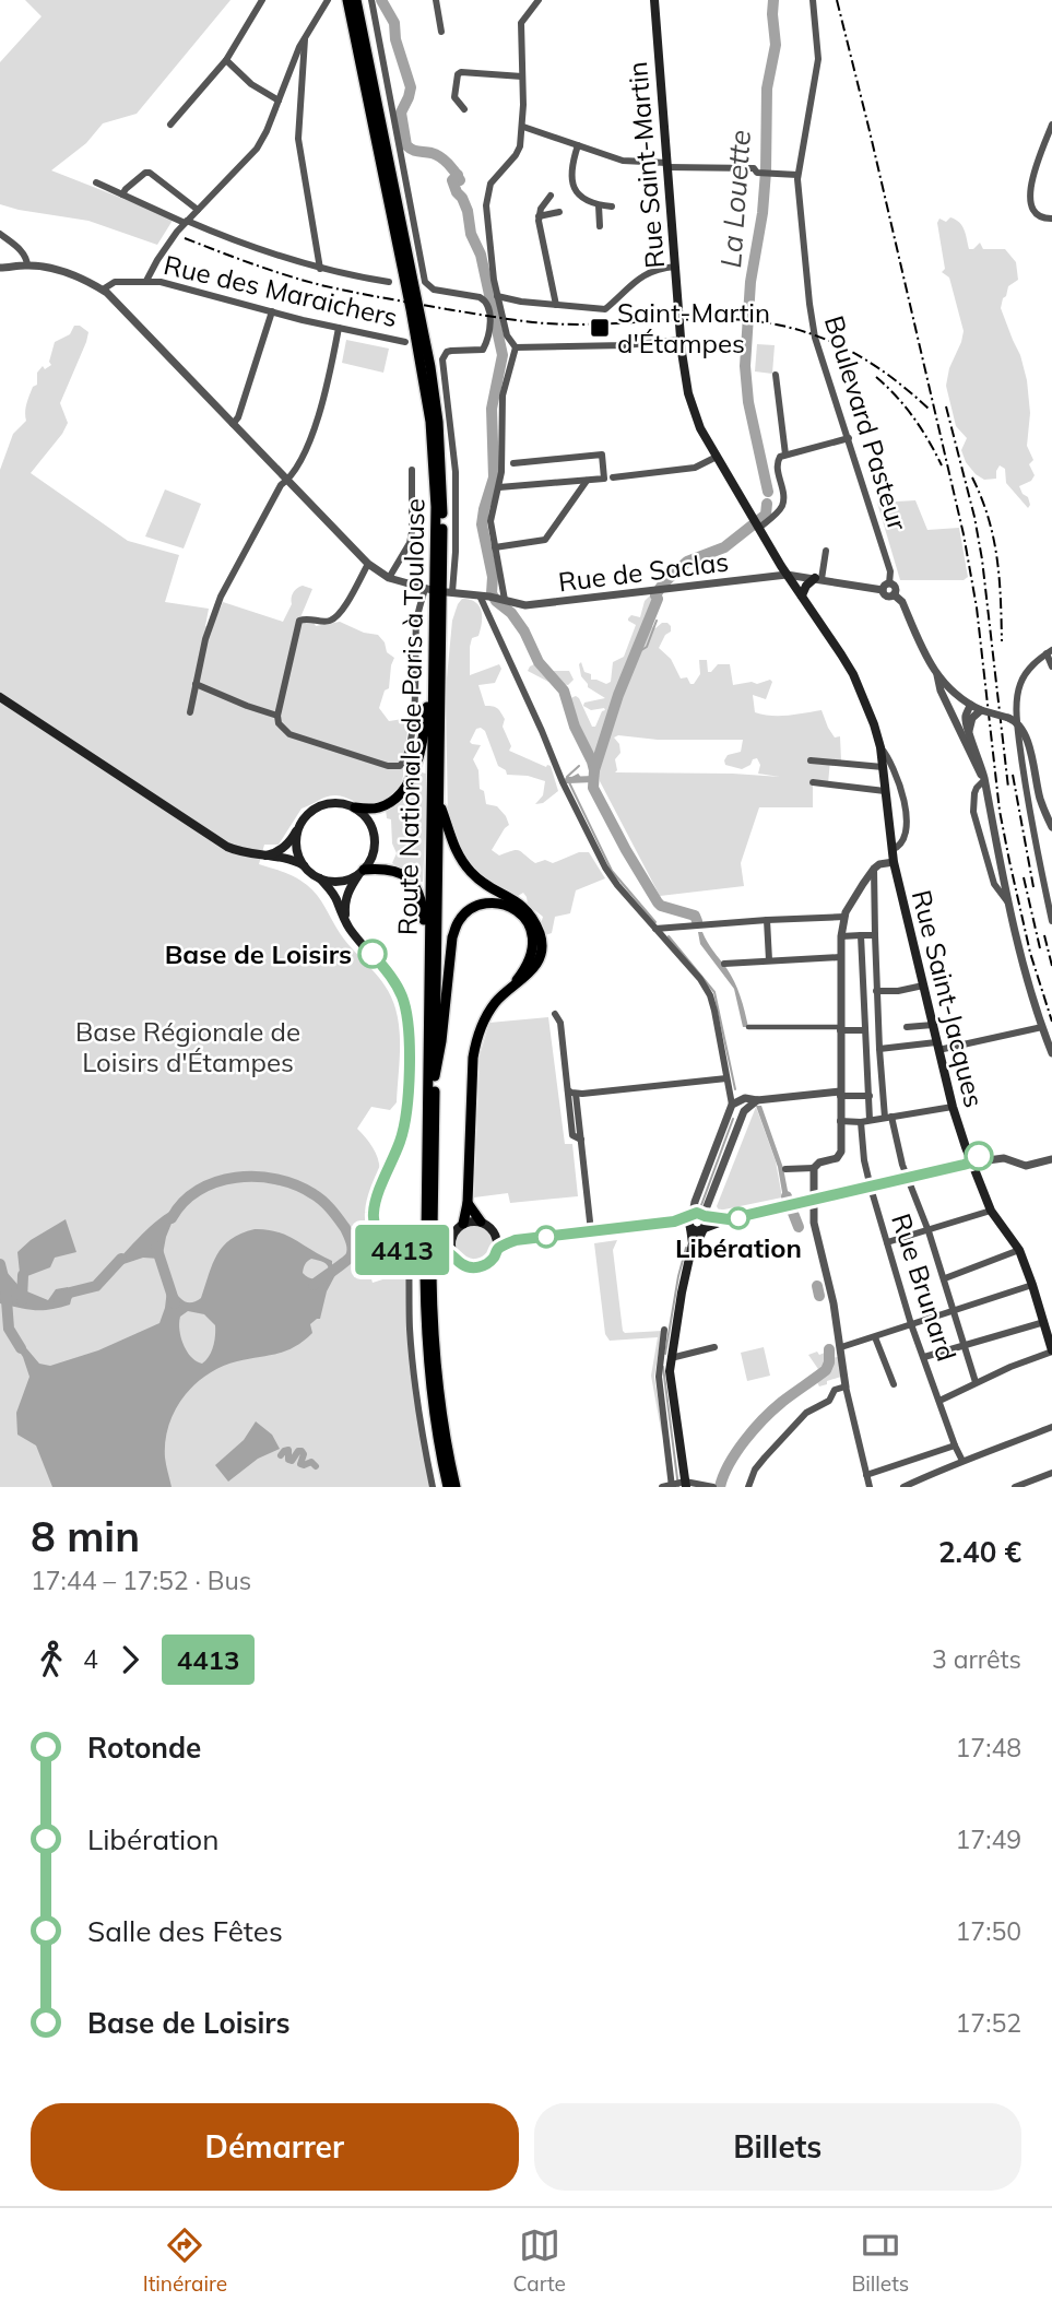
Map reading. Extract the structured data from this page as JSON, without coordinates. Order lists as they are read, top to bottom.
{
  "streets": {
    "main road": ["Rue Saint-Martin", "Route Nationale de Paris à Toulouse", "Rue Saint-Jacques"],
    "street": [
      "Rue des Maraichers",
      "Boulevard Pasteur",
      "Rue de Saclas",
      "Rue Brunard"
    ]
  },
  "crossings": [
    ["Rue Saint-Martin", "Rue de Saclas"],
    ["Rue Saint-Martin", "Rue Saint-Jacques"],
    ["Boulevard Pasteur", "Rue de Saclas"]
  ],
  "water": ["La Louette"],
  "parks": ["Base Régionale de Loisirs d'Étampes"],
  "places": {
    "transit": ["Saint-Martin d'Étampes"],
    "other": ["Base de Loisirs", "Libération"]
  },
  "lines": ["bus line 4413"],
  "page": {
    "on_map": "4413",
    "heading": ["8 min", "17:44 – 17:52 · Bus", "2.40 €"],
    "legs": ["4", "4413", "3 arrêts"],
    "list": [
      {
        "name": "Rotonde",
        "value": "17:48"
      },
      {
        "name": "Libération",
        "value": "17:49"
      },
      {
        "name": "Salle des Fêtes",
        "value": "17:50"
      },
      {
        "name": "Base de Loisirs",
        "value": "17:52"
      }
    ],
    "buttons": ["Démarrer", "Billets"],
    "tabs": ["Itinéraire", "Carte", "Billets"]
  }
}
